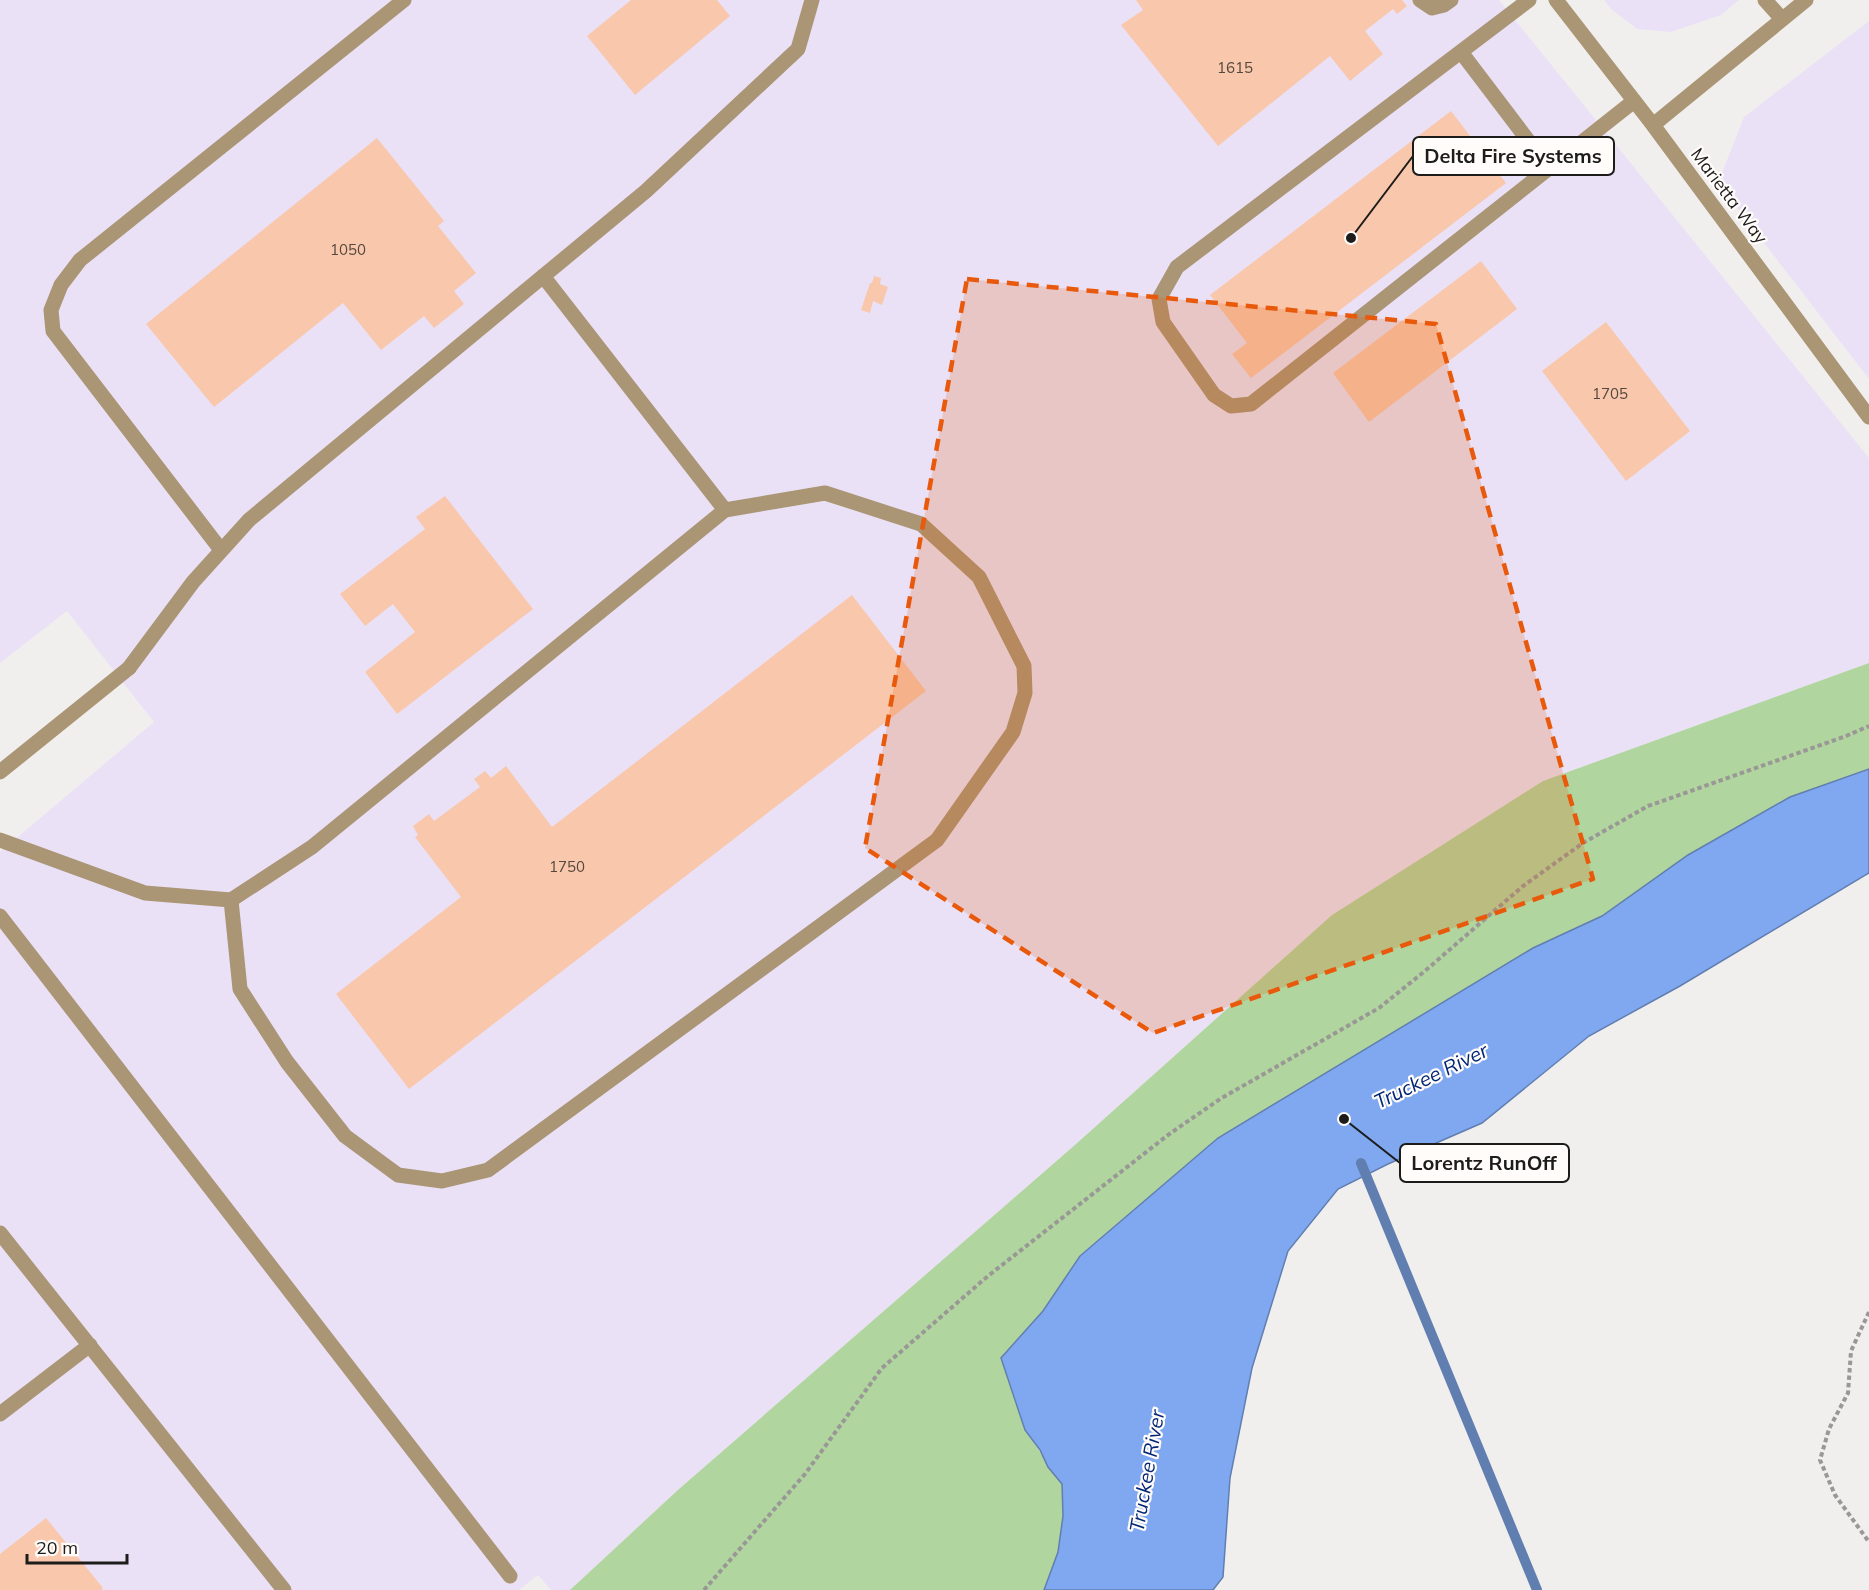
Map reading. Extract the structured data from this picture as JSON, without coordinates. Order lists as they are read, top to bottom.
{
  "streets": {
    "street": ["Marietta Way"]
  },
  "water": ["Truckee River"],
  "places": ["Delta Fire Systems", "Lorentz RunOff"],
  "house_numbers": [
    "1615",
    "1050",
    "1705",
    "1750"
  ],
  "scale_bar": "20 m"
}
